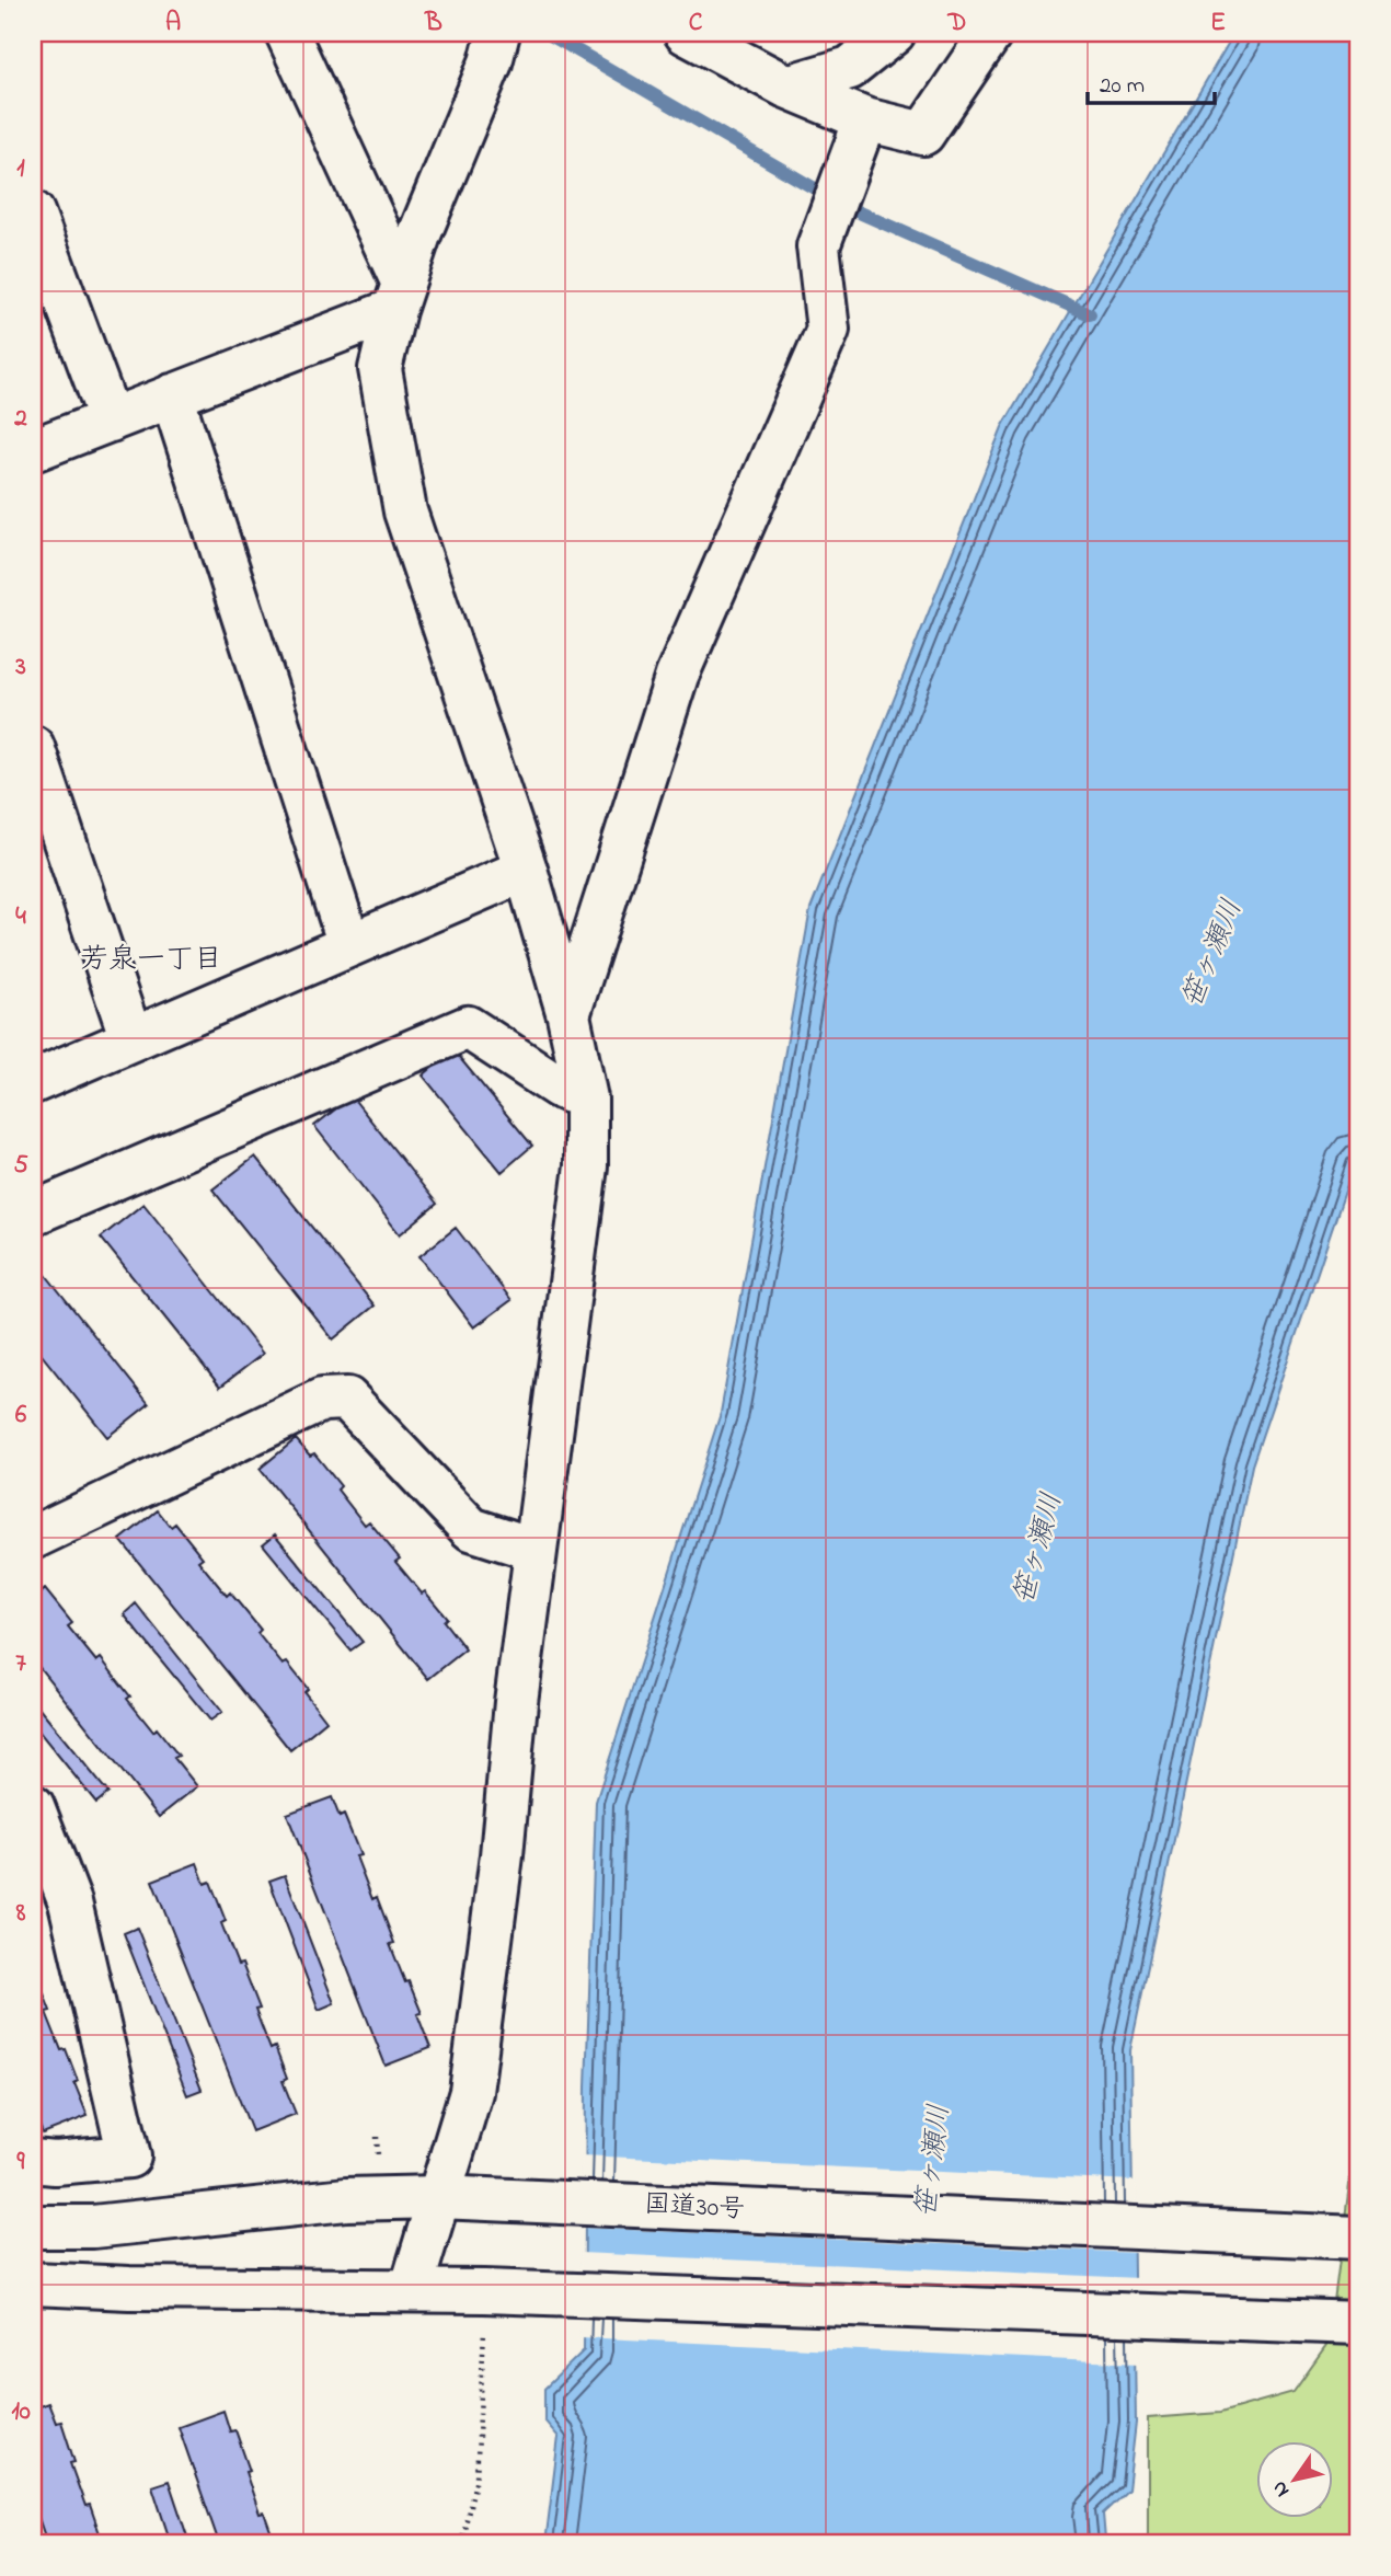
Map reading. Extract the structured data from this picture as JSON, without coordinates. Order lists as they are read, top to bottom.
{
  "streets": {
    "main road": ["国道30号"]
  },
  "districts": ["芳泉一丁目"],
  "water": ["笹ヶ瀬川"],
  "scale_bar": "20 m",
  "north": "bottom left",
  "grid": {
    "columns": [
      "A",
      "B",
      "C",
      "D",
      "E"
    ],
    "rows": [
      "1",
      "2",
      "3",
      "4",
      "5",
      "6",
      "7",
      "8",
      "9",
      "10"
    ]
  }
}
